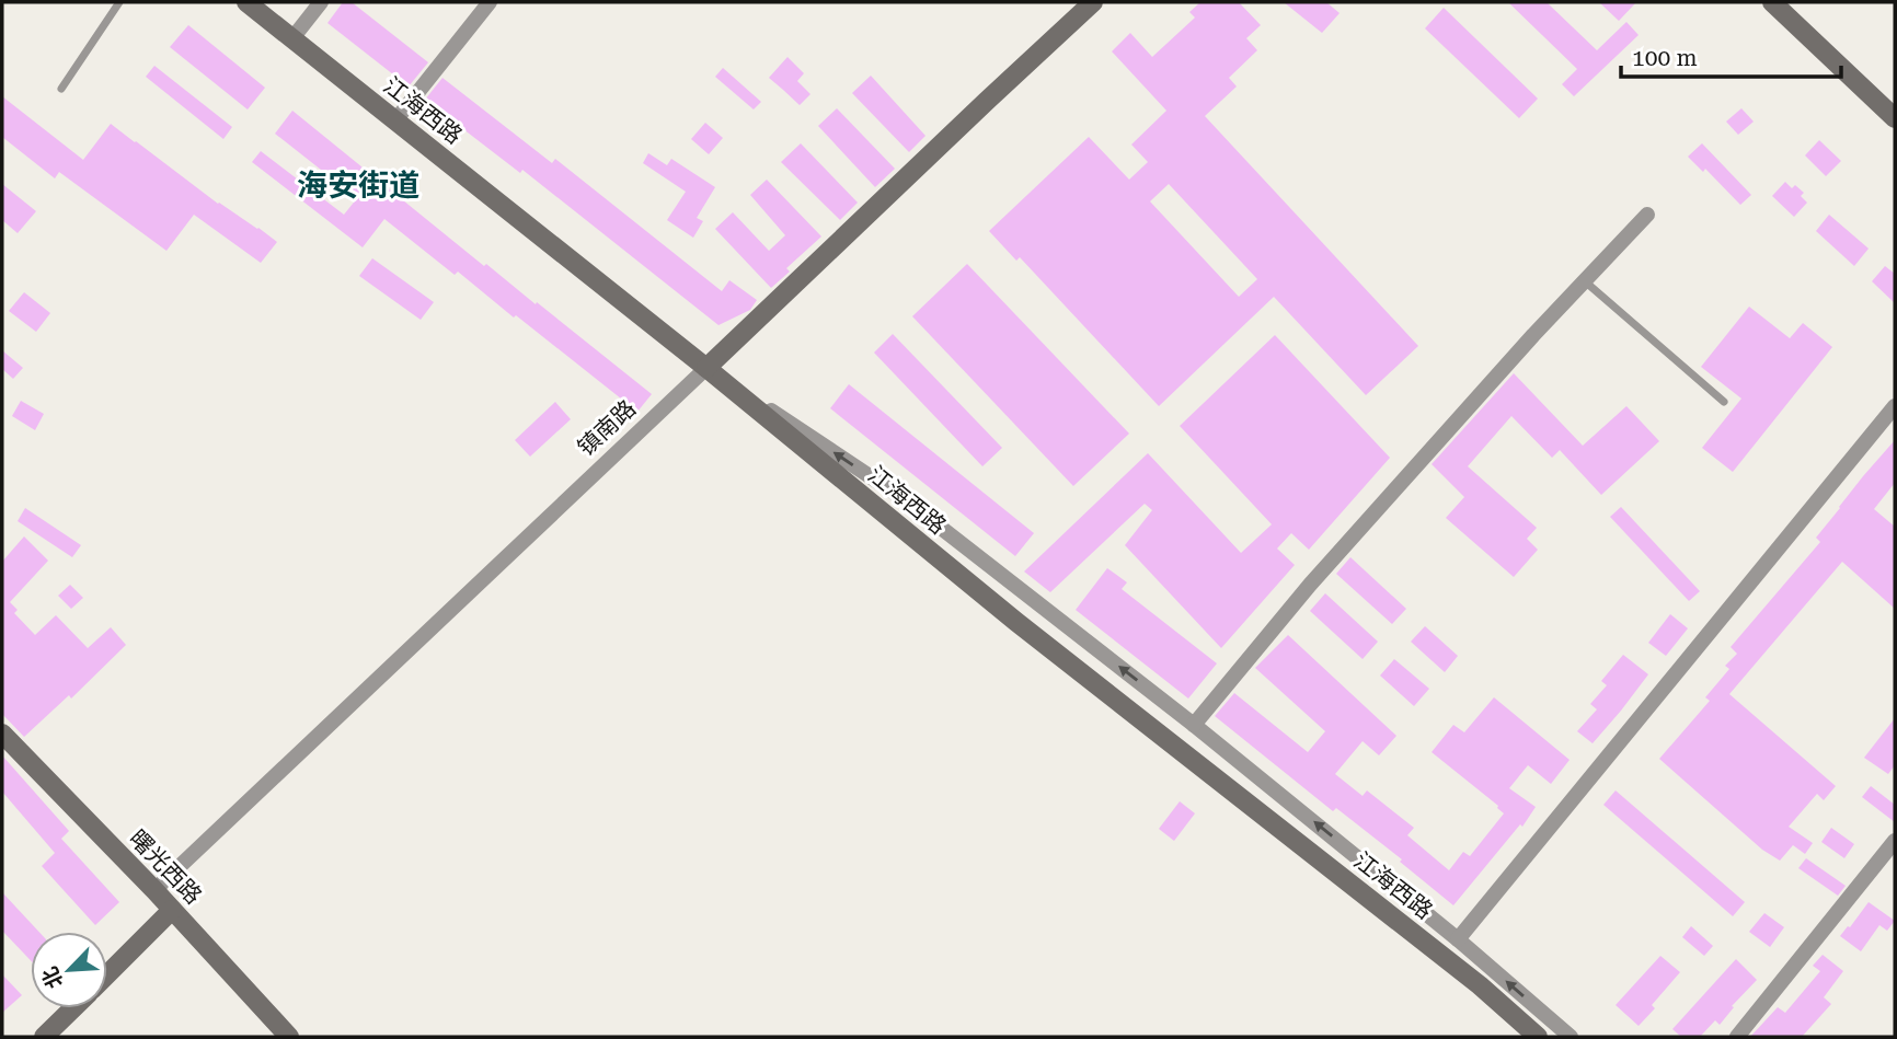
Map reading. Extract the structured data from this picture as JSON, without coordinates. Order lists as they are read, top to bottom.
{
  "streets": {
    "main road": ["江海西路", "镇南路", "曙光西路"]
  },
  "crossings": [
    ["江海西路", "镇南路"],
    ["镇南路", "曙光西路"]
  ],
  "districts": ["海安街道"],
  "scale_bar": "100 m",
  "north": "bottom left"
}
